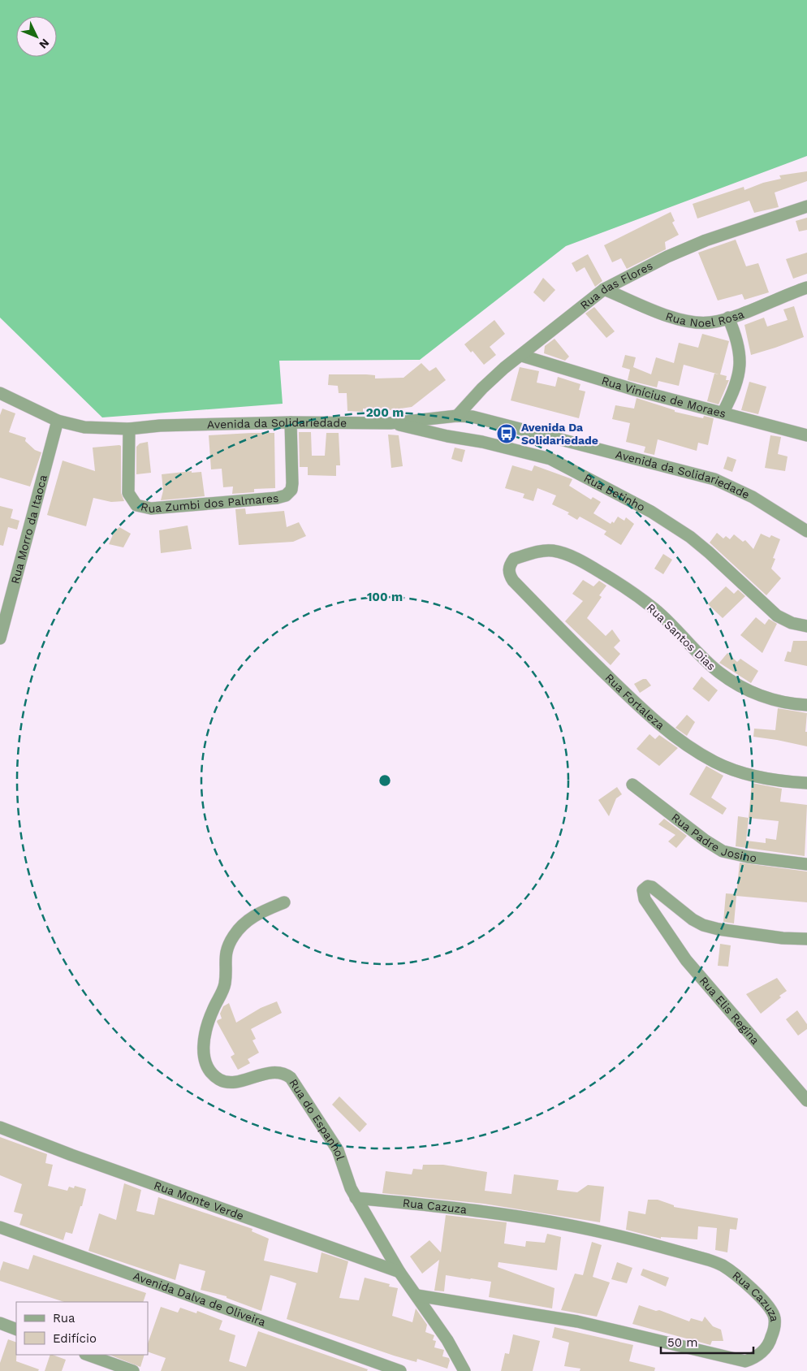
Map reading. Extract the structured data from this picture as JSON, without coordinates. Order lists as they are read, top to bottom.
{
  "streets": {
    "street": [
      "Rua das Flores",
      "Rua Noel Rosa",
      "Rua Vinícius de Moraes",
      "Avenida da Solidariedade",
      "Rua Betinho",
      "Rua Zumbi dos Palmares",
      "Rua Morro da Itaoca",
      "Rua Santos Dias",
      "Rua Fortaleza",
      "Rua Padre Josino",
      "Rua Elis Regina",
      "Rua do Espanhol",
      "Rua Monte Verde",
      "Rua Cazuza",
      "Avenida Dalva de Oliveira"
    ]
  },
  "crossings": [
    ["Rua das Flores", "Rua Noel Rosa"],
    ["Rua das Flores", "Rua Vinícius de Moraes"],
    ["Rua das Flores", "Avenida da Solidariedade"],
    ["Avenida da Solidariedade", "Rua Betinho"],
    ["Avenida da Solidariedade", "Rua Zumbi dos Palmares"],
    ["Avenida da Solidariedade", "Rua Morro da Itaoca"],
    ["Rua Santos Dias", "Rua Fortaleza"],
    ["Rua do Espanhol", "Rua Monte Verde"],
    ["Rua do Espanhol", "Rua Cazuza"]
  ],
  "places": {
    "bus stop": ["Avenida Da Solidariedade"]
  },
  "legend": ["Rua", "Edifício"],
  "scale_bar": "50 m",
  "north": "bottom right",
  "rings": ["200 m", "100 m"]
}
